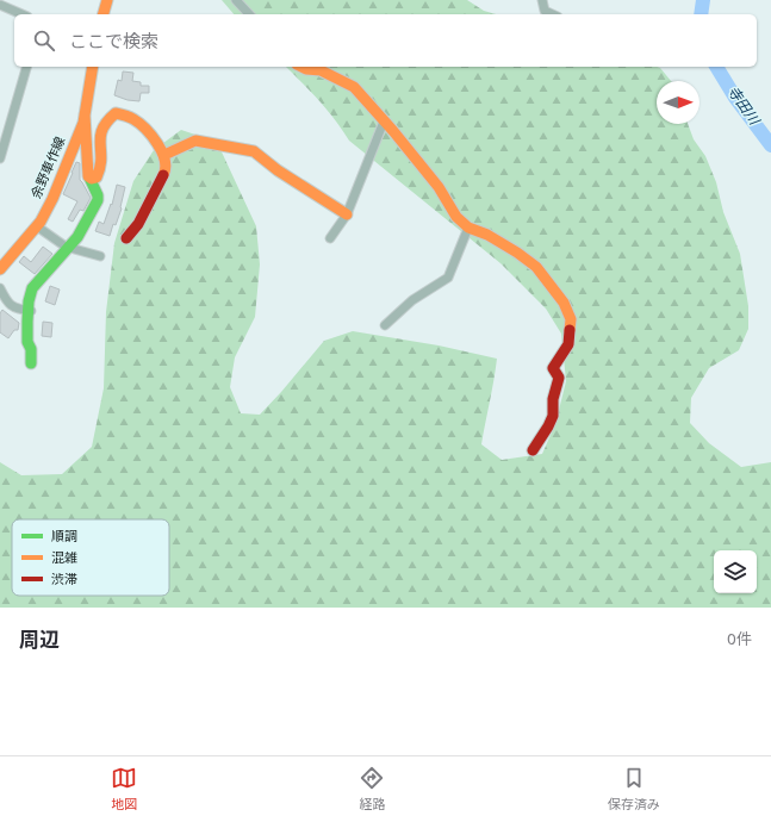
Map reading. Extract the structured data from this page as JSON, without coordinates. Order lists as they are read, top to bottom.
{
  "streets": {
    "street": ["余野車作線"]
  },
  "water": ["寺田川"],
  "legend": ["順調", "混雑", "渋滞"],
  "north": "right",
  "page": {
    "search": "ここで検索",
    "heading": ["周辺", "0件"],
    "nav": ["地図", "経路", "保存済み"]
  }
}
